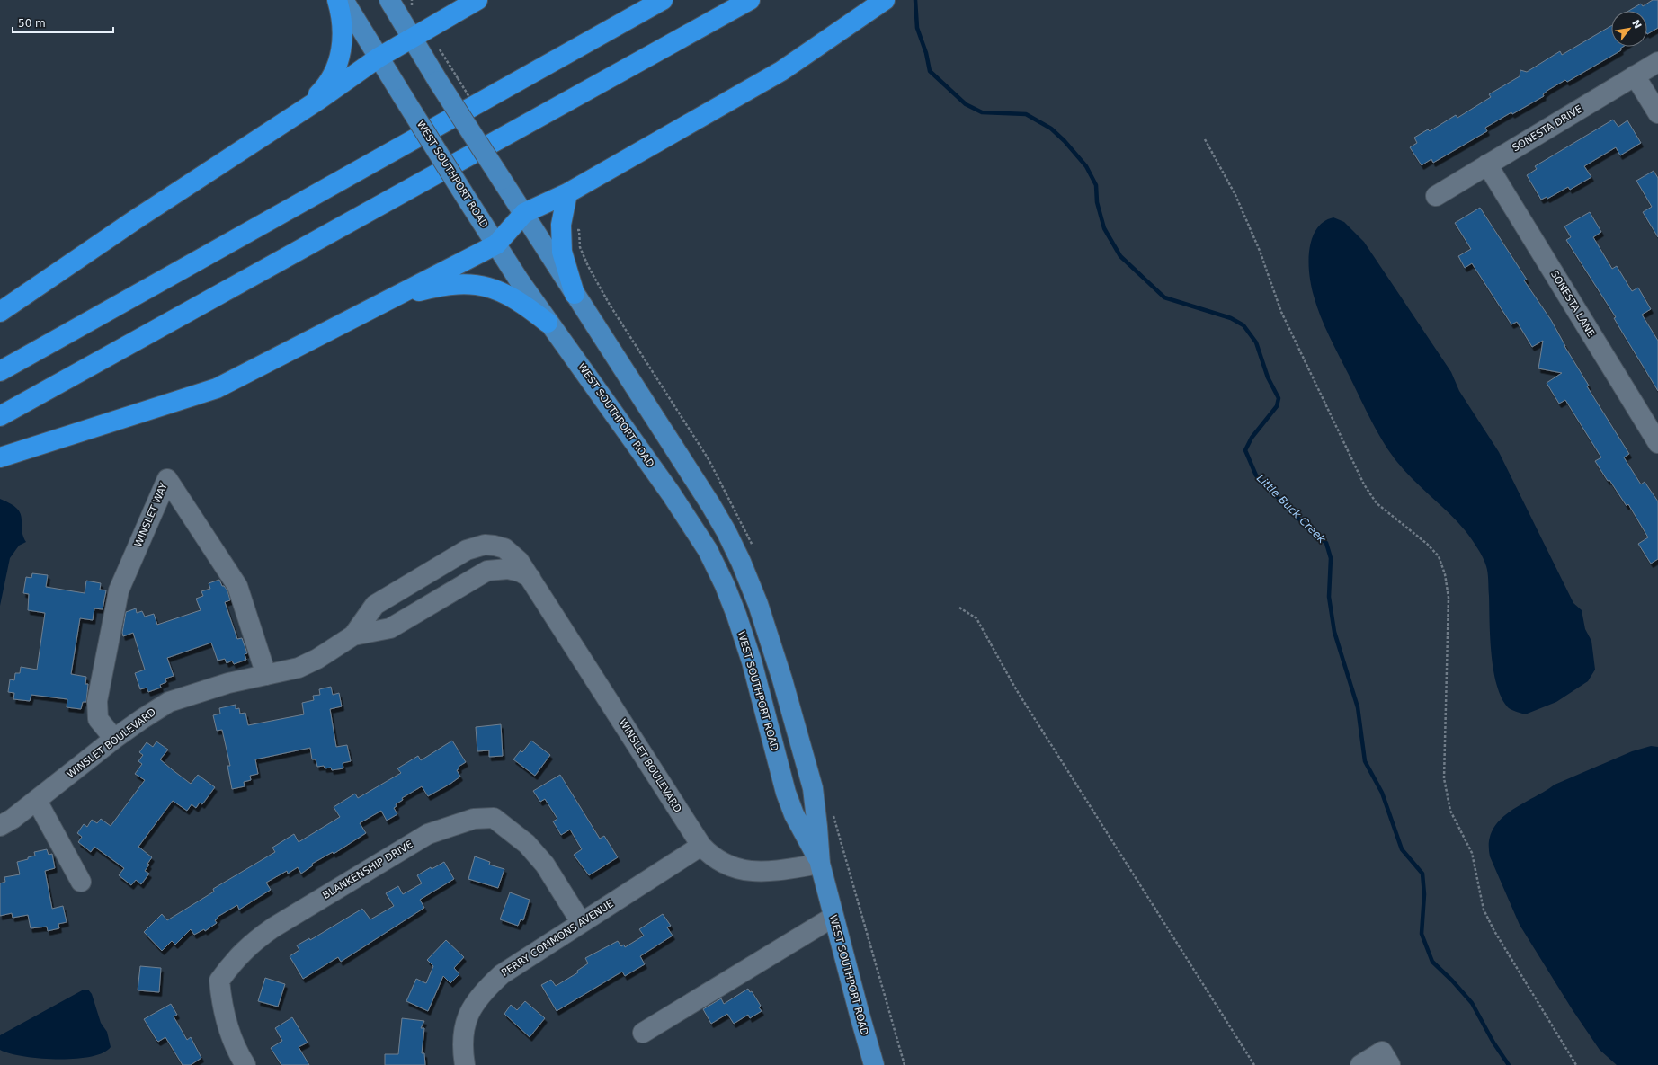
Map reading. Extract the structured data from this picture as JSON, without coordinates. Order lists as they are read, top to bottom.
{
  "streets": {
    "main road": ["WEST SOUTHPORT ROAD"],
    "street": [
      "SONESTA DRIVE",
      "SONESTA LANE",
      "WINSLET WAY",
      "WINSLET BOULEVARD",
      "BLANKENSHIP DRIVE",
      "PERRY COMMONS AVENUE"
    ]
  },
  "crossings": [
    ["SONESTA DRIVE", "SONESTA LANE"],
    ["WEST SOUTHPORT ROAD", "WINSLET BOULEVARD"],
    ["WINSLET WAY", "WINSLET BOULEVARD"],
    ["WINSLET BOULEVARD", "PERRY COMMONS AVENUE"],
    ["BLANKENSHIP DRIVE", "PERRY COMMONS AVENUE"]
  ],
  "water": ["Little Buck Creek"],
  "scale_bar": "50 m",
  "north": "top right"
}
